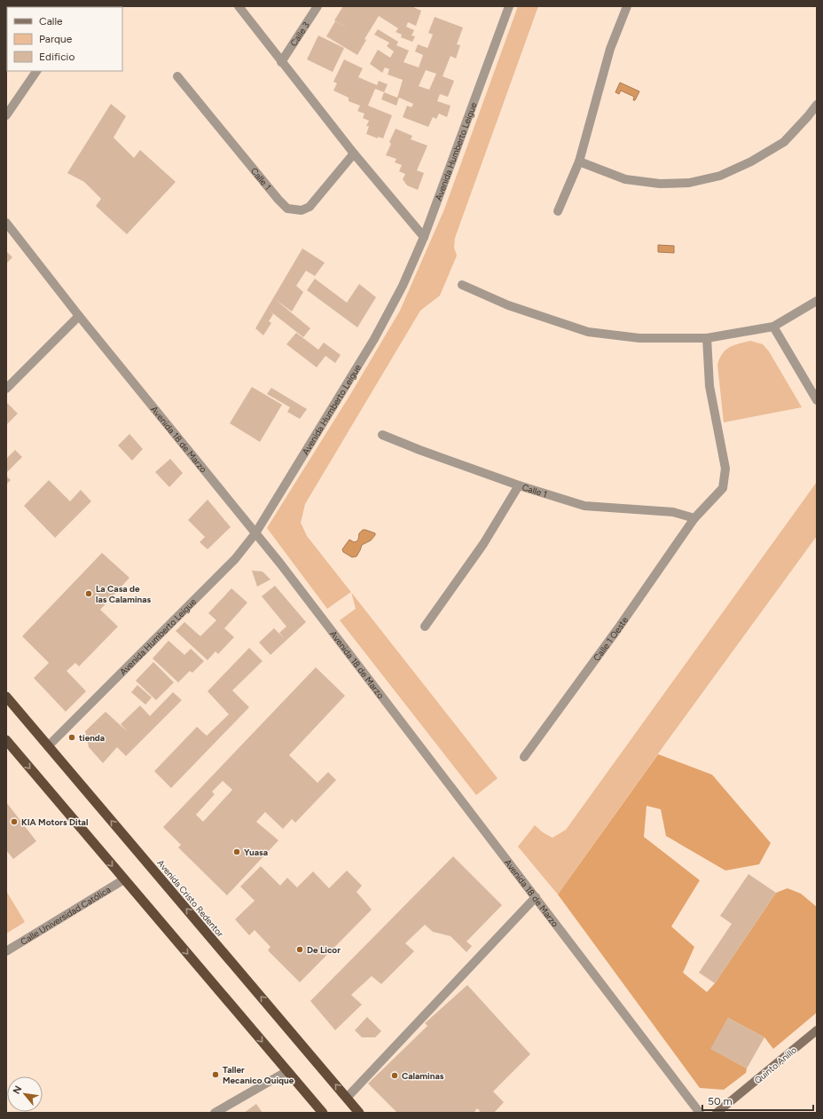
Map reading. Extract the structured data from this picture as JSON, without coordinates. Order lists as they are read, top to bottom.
{
  "streets": {
    "highway": ["Avenida Cristo Redentor"],
    "main road": ["Quinto Anillo"],
    "street": [
      "Calle 3",
      "Avenida Humberto Leigue",
      "Calle 1",
      "Avenida 18 de Marzo",
      "Calle 1 Oeste",
      "Calle Universidad Católica"
    ]
  },
  "crossings": [
    ["Avenida Humberto Leigue", "Avenida 18 de Marzo"],
    ["Avenida Humberto Leigue", "Avenida Cristo Redentor"],
    ["Calle 1", "Calle 1 Oeste"]
  ],
  "places": [
    "La Casa de las Calaminas",
    "tienda",
    "KIA Motors Dital",
    "Yuasa",
    "De Licor",
    "Taller Mecanico Quique",
    "Calaminas"
  ],
  "legend": ["Calle", "Parque", "Edificio"],
  "scale_bar": "50 m",
  "north": "top left"
}
